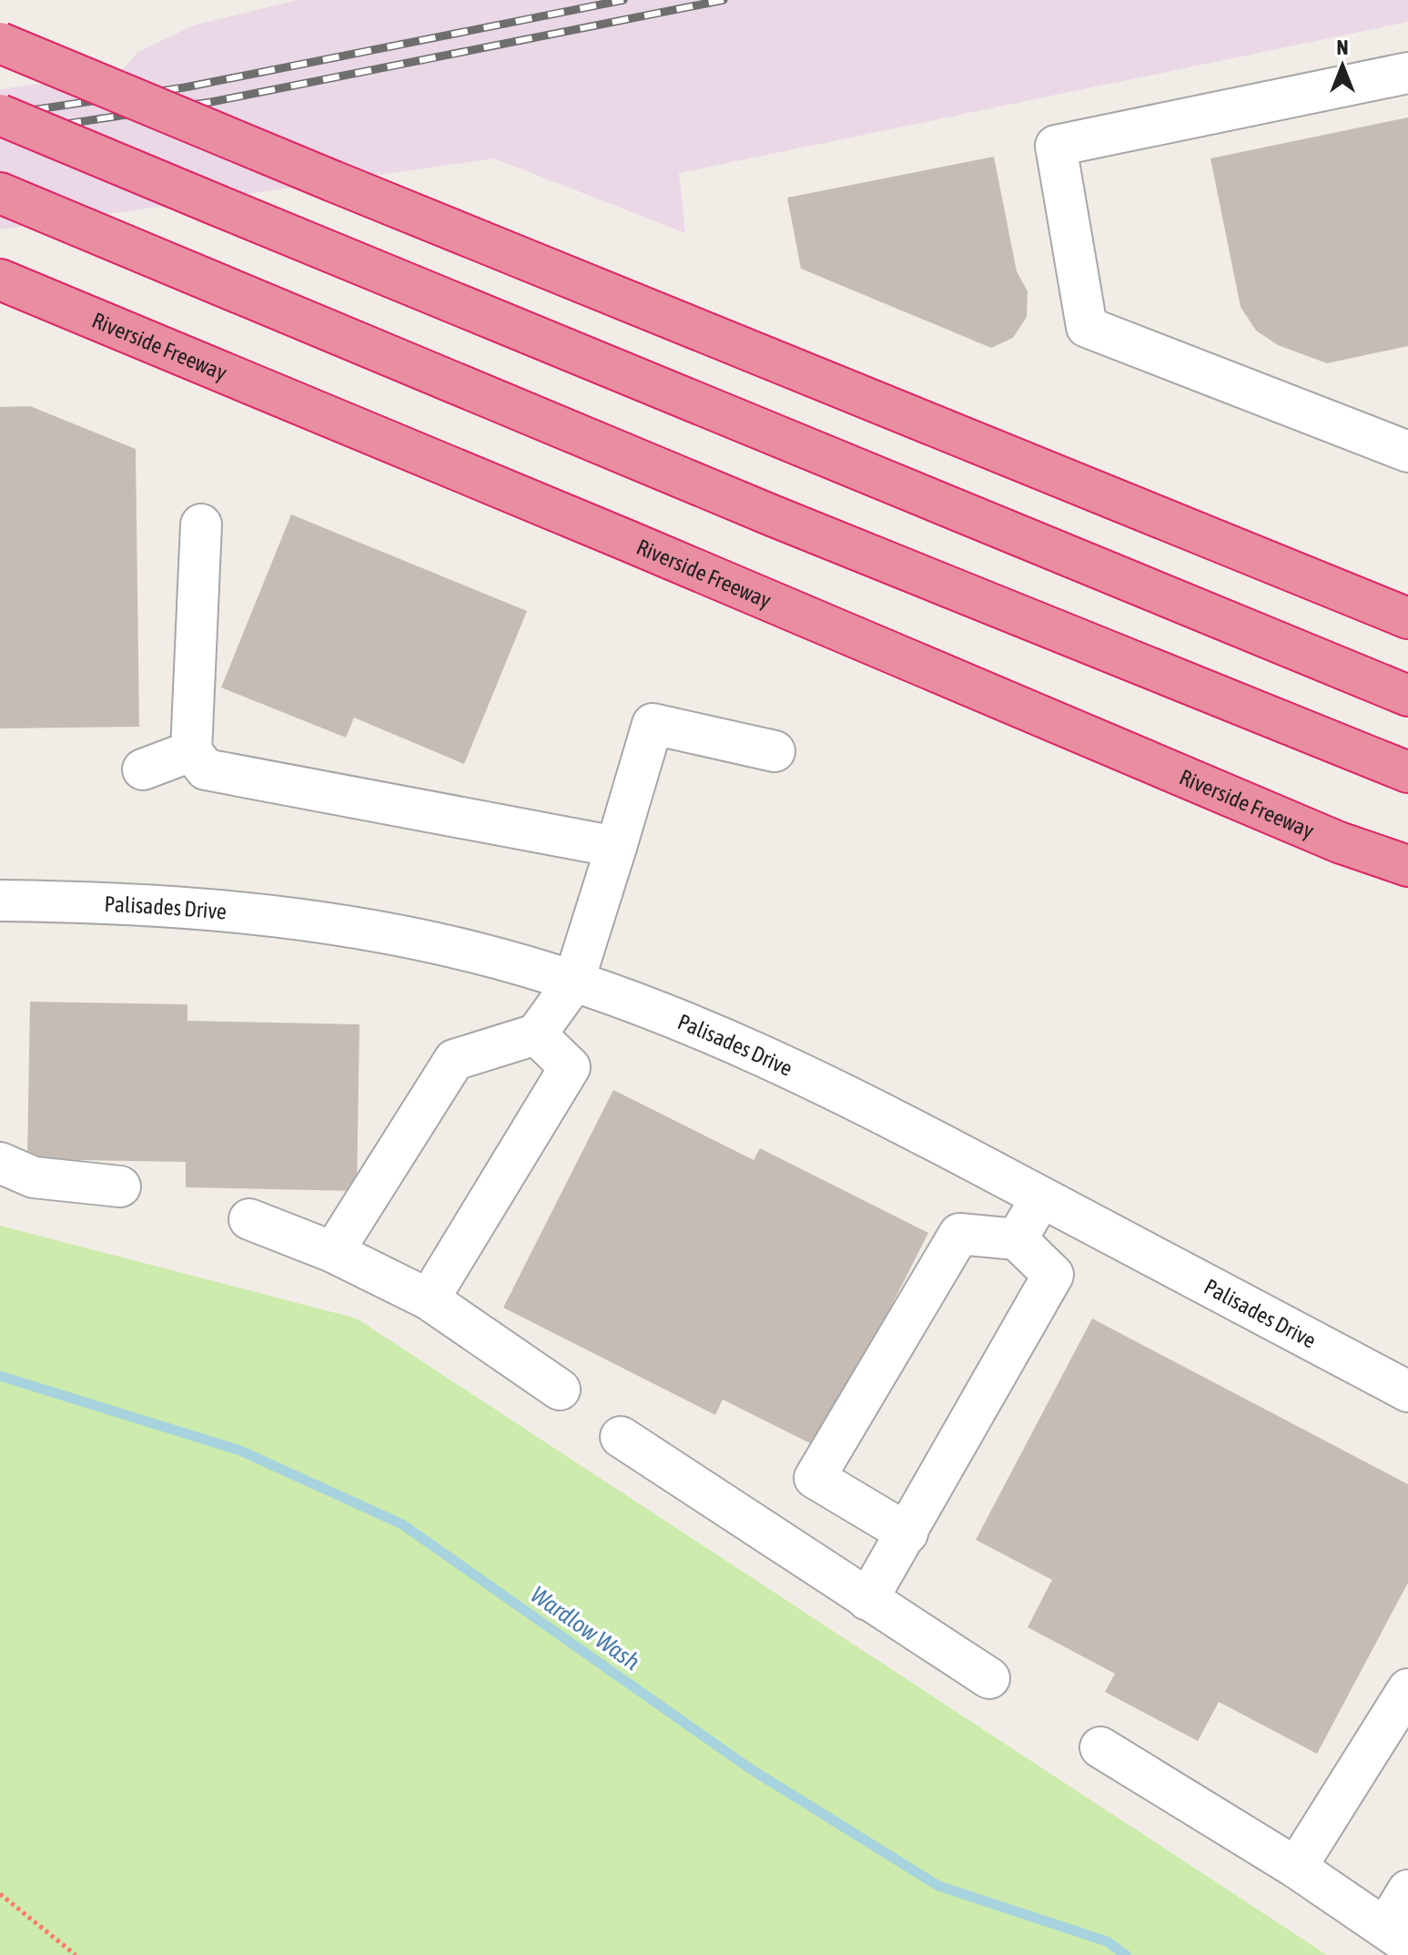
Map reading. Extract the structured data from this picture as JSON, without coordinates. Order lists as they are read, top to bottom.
{
  "streets": {
    "highway": ["Riverside Freeway"],
    "street": ["Palisades Drive"]
  },
  "water": ["Wardlow Wash"],
  "north": "top"
}
